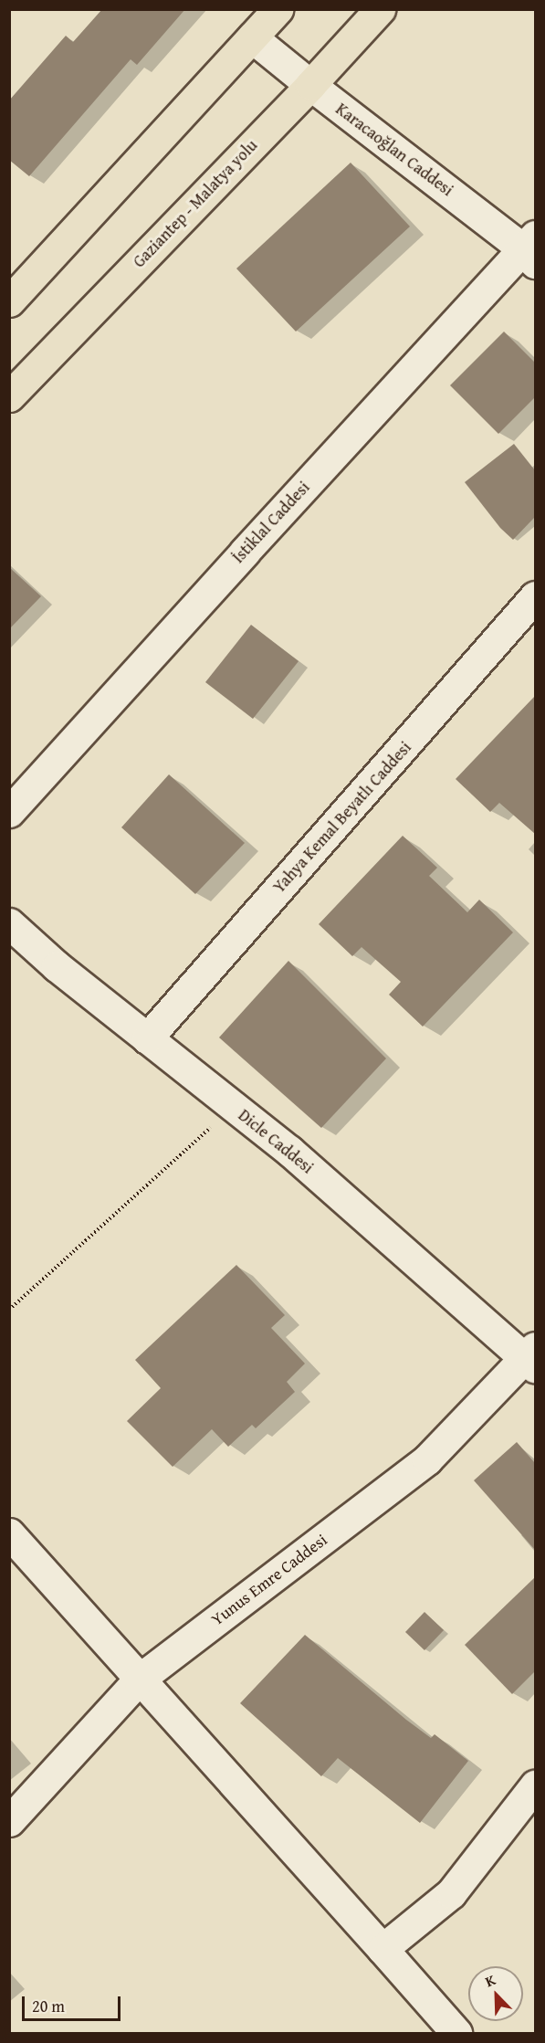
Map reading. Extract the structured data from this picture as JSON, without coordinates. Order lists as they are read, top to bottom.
{
  "streets": {
    "highway": ["Gaziantep - Malatya yolu"],
    "street": [
      "Karacaoğlan Caddesi",
      "İstiklal Caddesi",
      "Yahya Kemal Beyatlı Caddesi",
      "Dicle Caddesi",
      "Yunus Emre Caddesi"
    ]
  },
  "crossings": [
    ["Karacaoğlan Caddesi", "Gaziantep - Malatya yolu"],
    ["Karacaoğlan Caddesi", "İstiklal Caddesi"],
    ["Yahya Kemal Beyatlı Caddesi", "Dicle Caddesi"],
    ["Dicle Caddesi", "Yunus Emre Caddesi"]
  ],
  "scale_bar": "20 m",
  "north": "top left"
}
